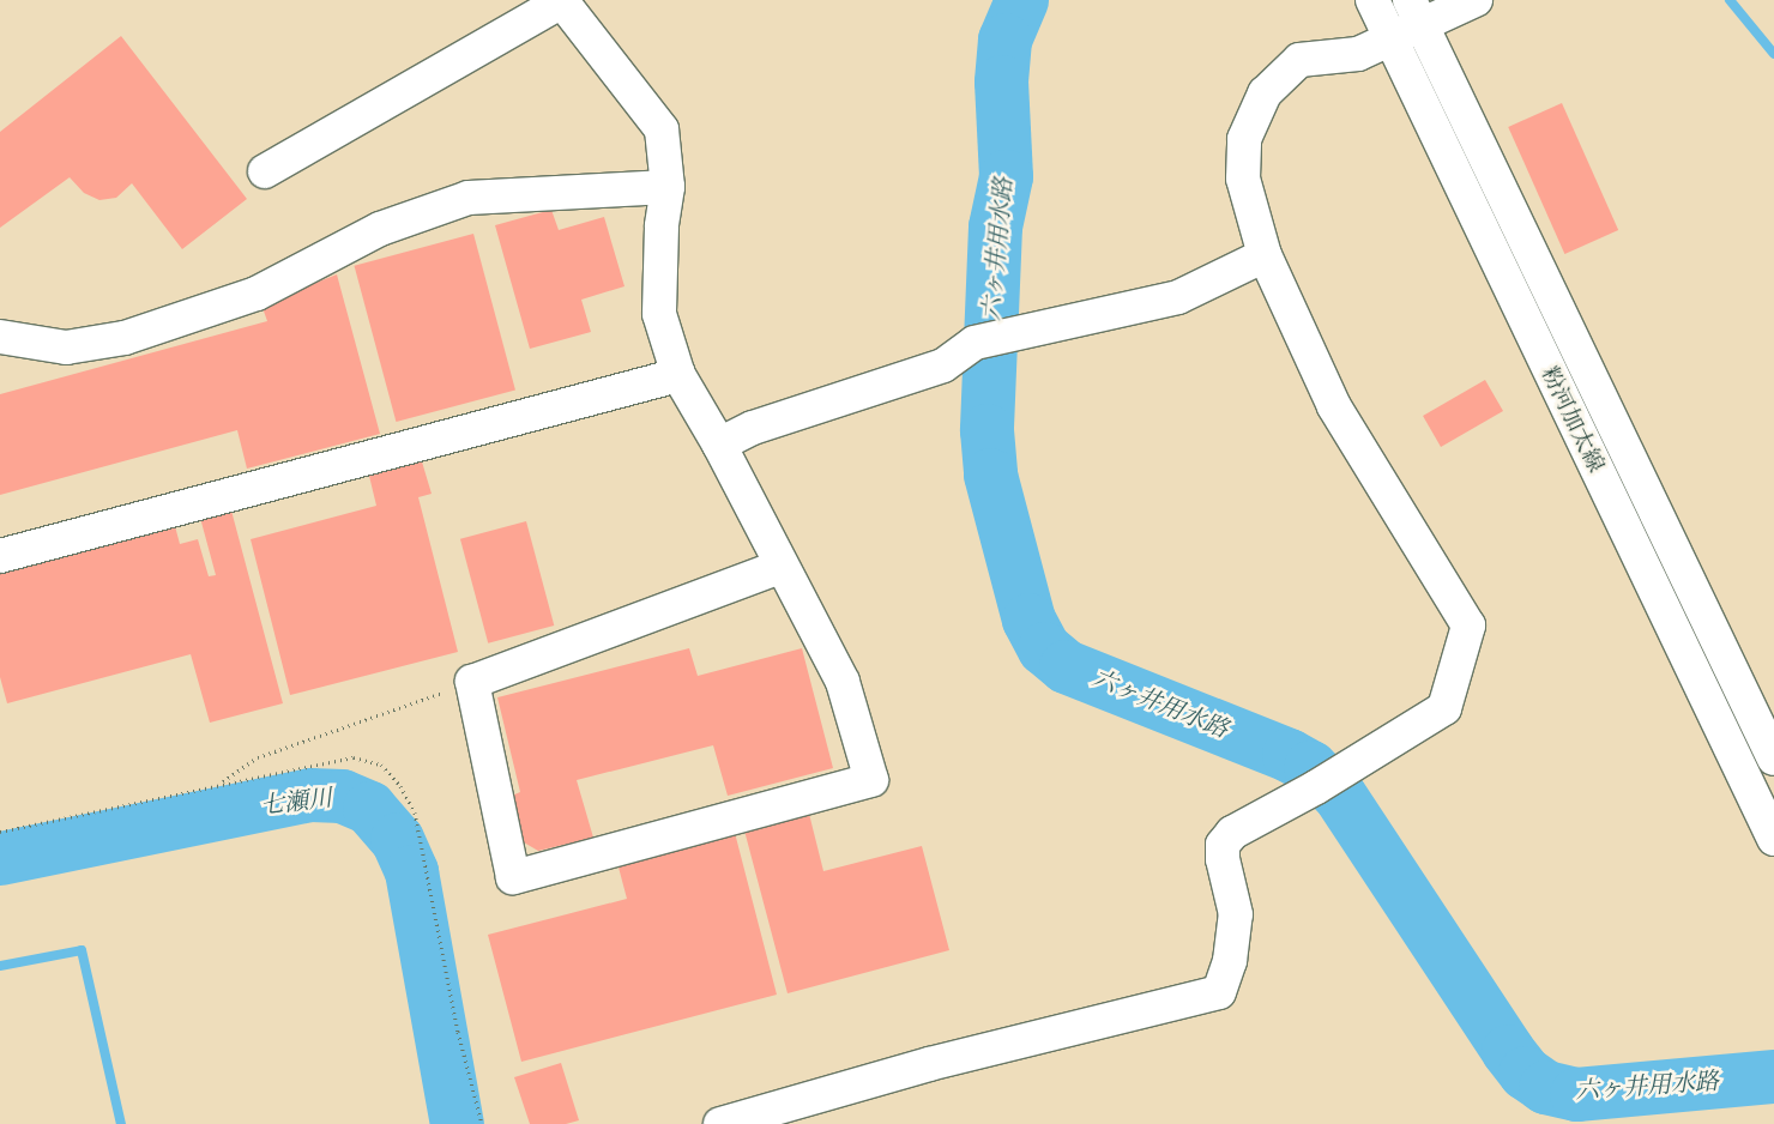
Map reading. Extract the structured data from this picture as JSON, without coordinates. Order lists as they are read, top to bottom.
{
  "streets": {
    "street": ["粉河加太線"]
  },
  "water": ["六ヶ井用水路", "七瀬川"]
}
